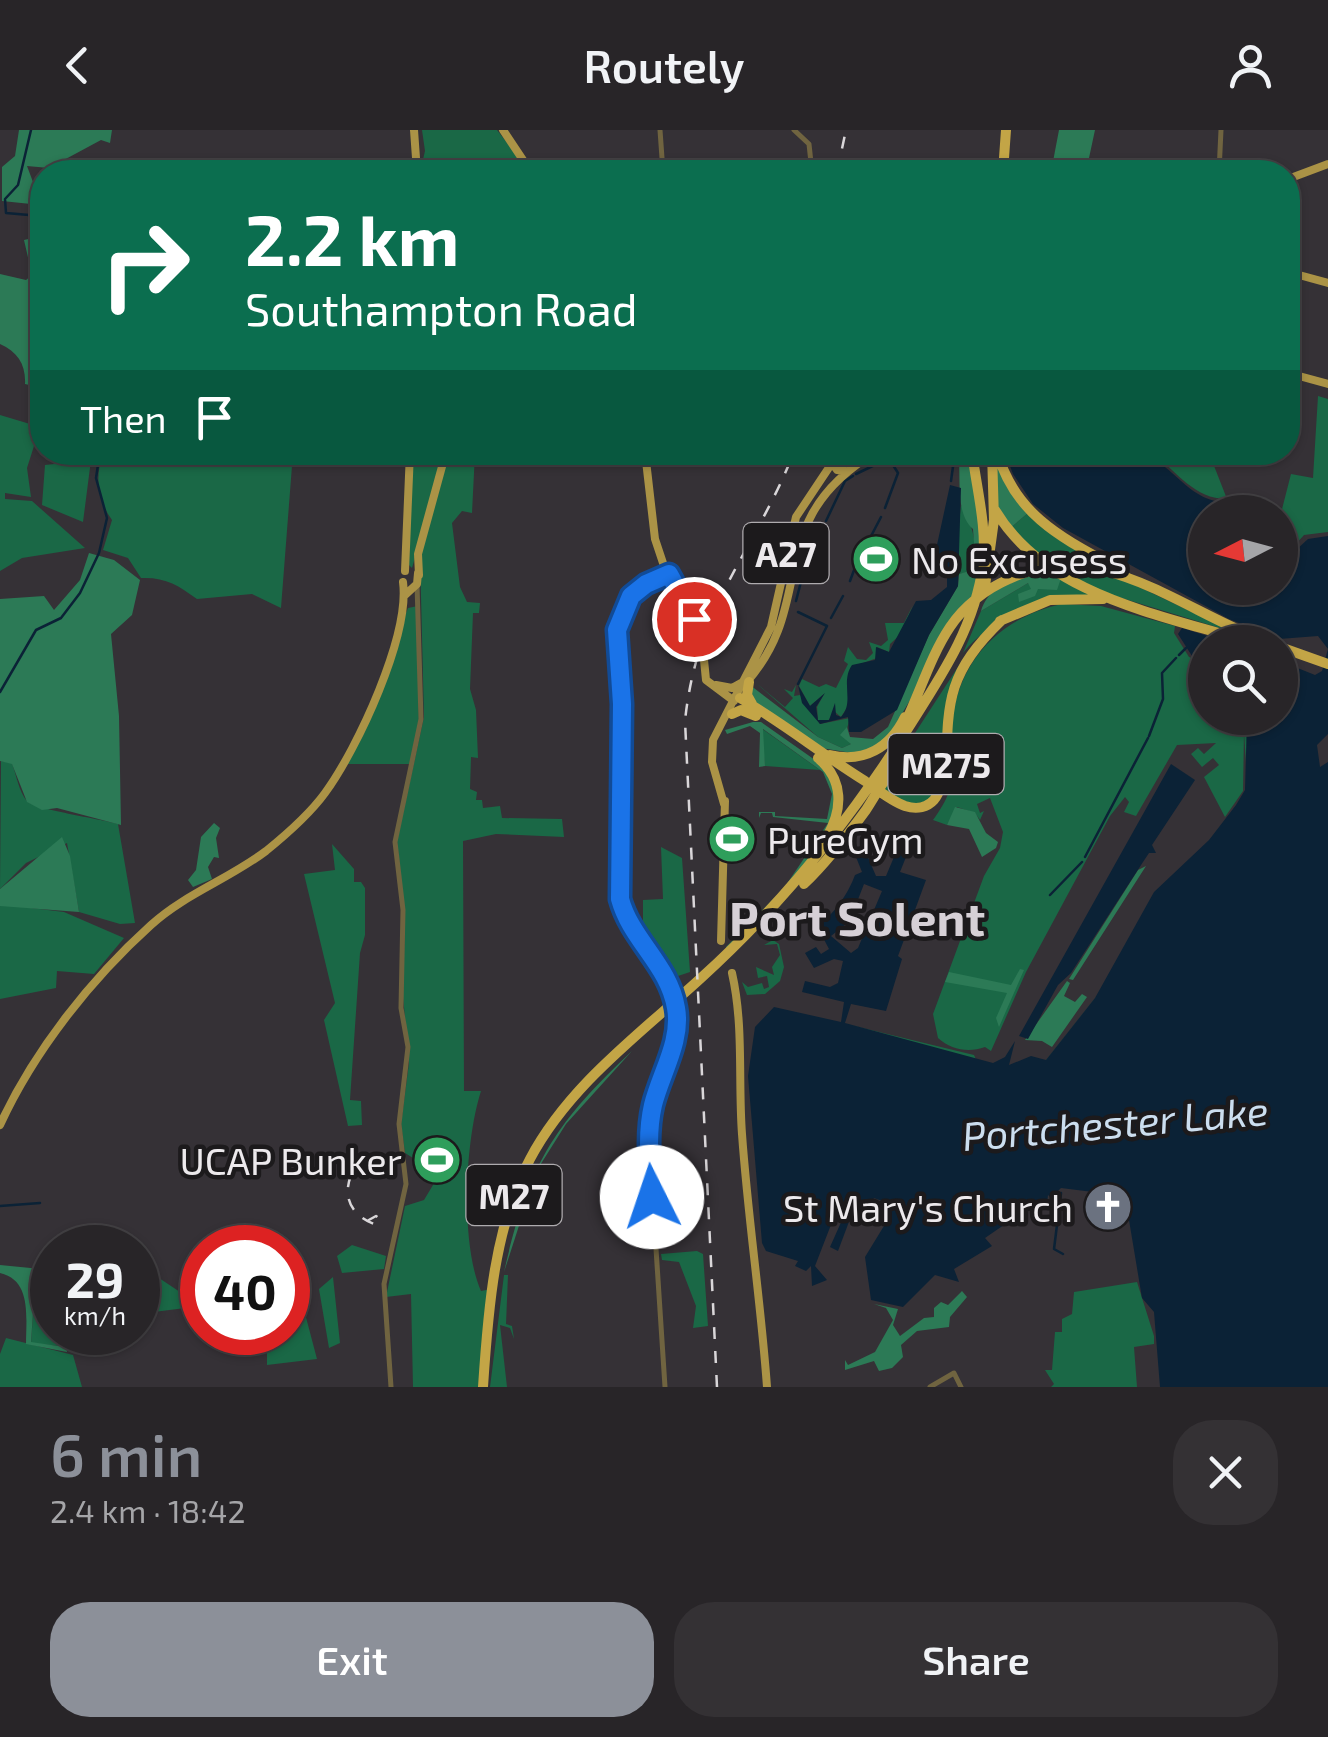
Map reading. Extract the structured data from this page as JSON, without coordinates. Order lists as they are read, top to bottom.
{
  "streets": {
    "highway": ["M275", "M27"],
    "main road": ["A27"]
  },
  "crossings": [
    ["A27", "M275"],
    ["A27", "M27"],
    ["M275", "M27"]
  ],
  "districts": ["Port Solent"],
  "water": ["Portchester Lake"],
  "places": {
    "sports": ["No Excusess", "PureGym", "UCAP Bunker"],
    "church": ["St Mary's Church"]
  },
  "north": "left",
  "page": {
    "header": "Routely",
    "turn": ["2.2 km", "Southampton Road"],
    "then": "Then",
    "speed": "29 km/h",
    "limit": "40",
    "heading": ["6 min", "2.4 km · 18:42"],
    "buttons": ["Exit", "Share"]
  }
}
